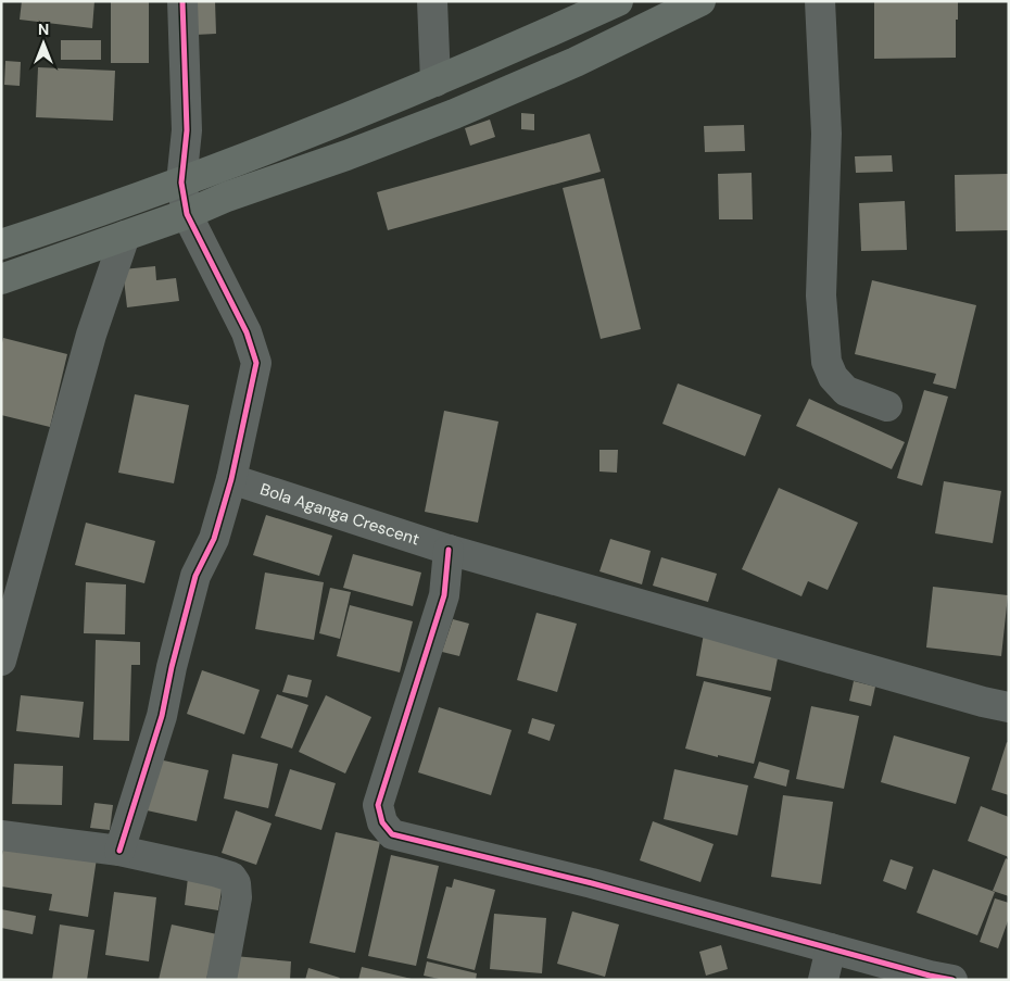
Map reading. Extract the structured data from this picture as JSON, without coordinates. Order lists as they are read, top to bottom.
{
  "streets": {
    "street": ["Bola Aganga Crescent"]
  },
  "north": "top"
}
